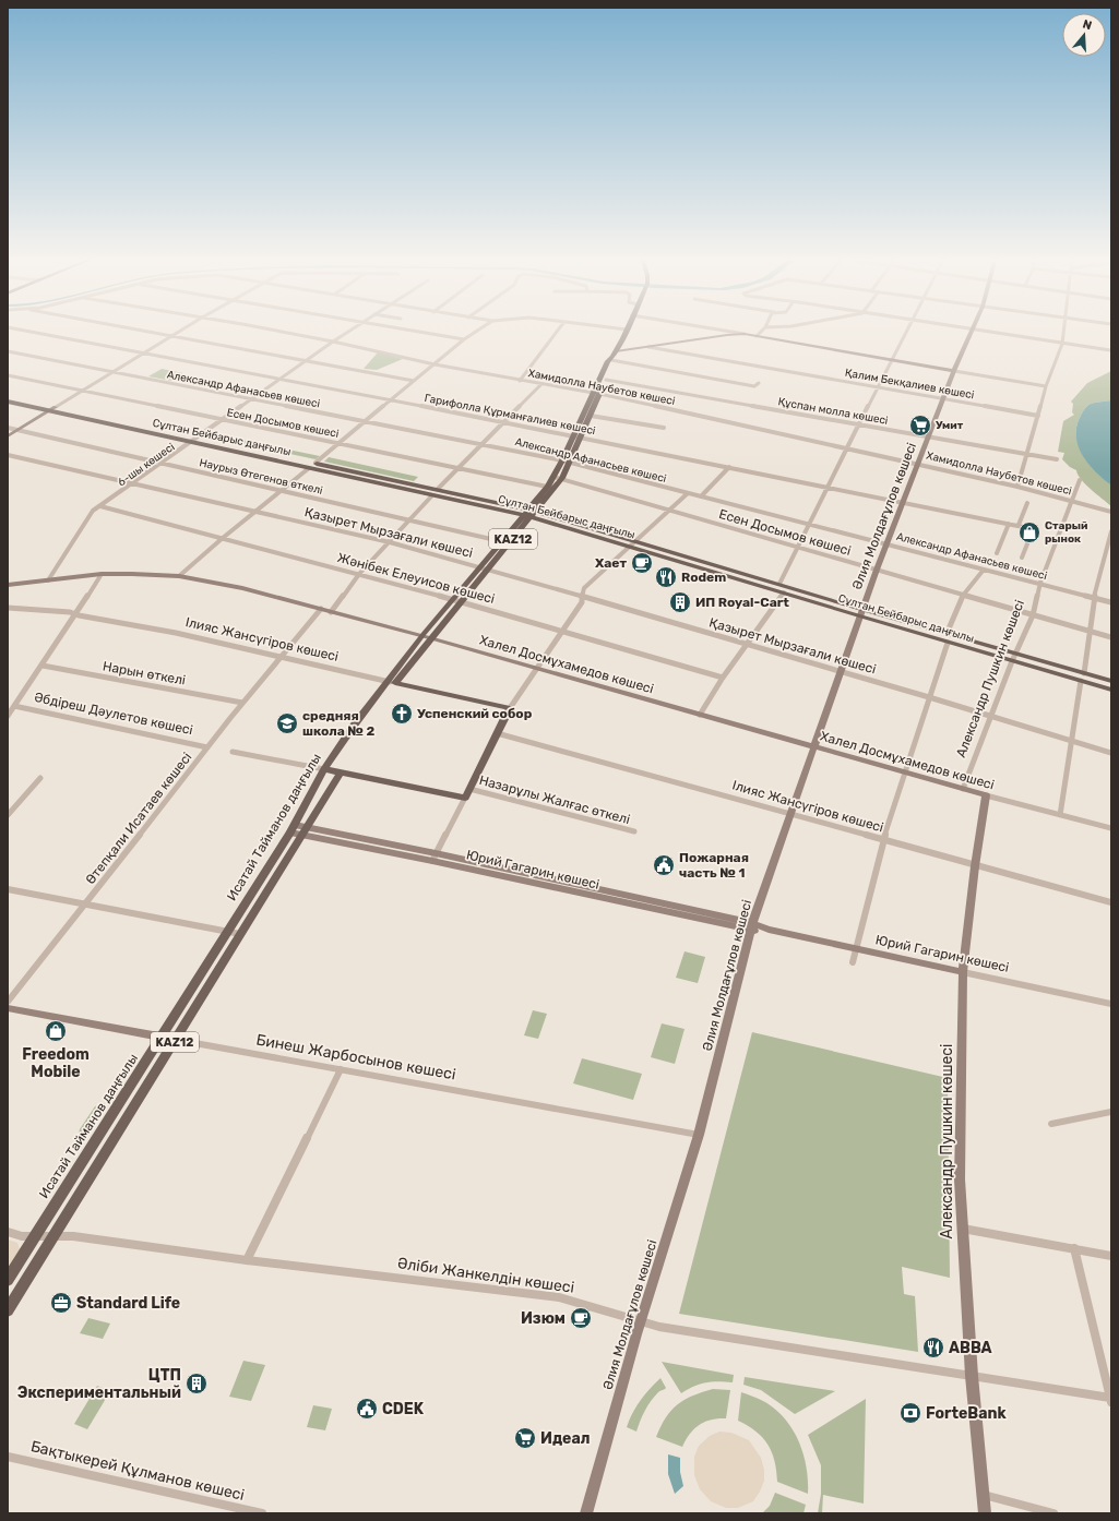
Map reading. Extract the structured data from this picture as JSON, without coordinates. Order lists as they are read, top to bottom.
{
  "streets": {
    "main road": [
      "Сұлтан Бейбарыс даңғылы",
      "KAZ12",
      "Ілияс Жансүгіров көшесі",
      "Исатай Тайманов даңғылы"
    ],
    "street": [
      "Қалим Бекқалиев көшесі",
      "Хамидолла Наубетов көшесі",
      "Александр Афанасьев көшесі",
      "Құспан молла көшесі",
      "Гарифолла Құрманғалиев көшесі",
      "Есен Досымов көшесі",
      "6-шы көшесі",
      "Наурыз Өтегенов өткелі",
      "Әлия Молдағұлов көшесі",
      "Қазырет Мырзағали көшесі",
      "Жәнібек Елеуисов көшесі",
      "Халел Досмұхамедов көшесі",
      "Нарын өткелі",
      "Александр Пушкин көшесі",
      "Әбдіреш Дәулетов көшесі",
      "Назарұлы Жалғас өткелі",
      "Өтепқали Исатаев көшесі",
      "Юрий Гагарин көшесі",
      "Бинеш Жарбосынов көшесі",
      "Әліби Жанкелдін көшесі",
      "Бақтыкерей Құлманов көшесі"
    ]
  },
  "crossings": [
    ["Қалим Бекқалиев көшесі", "Әлия Молдағұлов көшесі"],
    ["Хамидолла Наубетов көшесі", "6-шы көшесі"],
    ["Хамидолла Наубетов көшесі", "Әлия Молдағұлов көшесі"],
    ["Хамидолла Наубетов көшесі", "Александр Пушкин көшесі"],
    ["Хамидолла Наубетов көшесі", "Исатай Тайманов даңғылы"],
    ["Александр Афанасьев көшесі", "6-шы көшесі"],
    ["Александр Афанасьев көшесі", "Әлия Молдағұлов көшесі"],
    ["Александр Афанасьев көшесі", "Александр Пушкин көшесі"],
    ["Александр Афанасьев көшесі", "Исатай Тайманов даңғылы"],
    ["Құспан молла көшесі", "Әлия Молдағұлов көшесі"],
    ["Құспан молла көшесі", "Исатай Тайманов даңғылы"],
    ["Гарифолла Құрманғалиев көшесі", "6-шы көшесі"],
    ["Гарифолла Құрманғалиев көшесі", "Әлия Молдағұлов көшесі"],
    ["Гарифолла Құрманғалиев көшесі", "Исатай Тайманов даңғылы"],
    ["Есен Досымов көшесі", "6-шы көшесі"],
    ["Есен Досымов көшесі", "Әлия Молдағұлов көшесі"],
    ["Есен Досымов көшесі", "Александр Пушкин көшесі"],
    ["Есен Досымов көшесі", "Исатай Тайманов даңғылы"],
    ["Сұлтан Бейбарыс даңғылы", "6-шы көшесі"],
    ["Сұлтан Бейбарыс даңғылы", "Әлия Молдағұлов көшесі"],
    ["Сұлтан Бейбарыс даңғылы", "Александр Пушкин көшесі"],
    ["Сұлтан Бейбарыс даңғылы", "Исатай Тайманов даңғылы"],
    ["6-шы көшесі", "Наурыз Өтегенов өткелі"],
    ["6-шы көшесі", "Қазырет Мырзағали көшесі"],
    ["6-шы көшесі", "Жәнібек Елеуисов көшесі"],
    ["6-шы көшесі", "Халел Досмұхамедов көшесі"],
    ["Наурыз Өтегенов өткелі", "Исатай Тайманов даңғылы"],
    ["Әлия Молдағұлов көшесі", "Қазырет Мырзағали көшесі"],
    ["Әлия Молдағұлов көшесі", "Ілияс Жансүгіров көшесі"],
    ["Әлия Молдағұлов көшесі", "Халел Досмұхамедов көшесі"],
    ["Әлия Молдағұлов көшесі", "Юрий Гагарин көшесі"],
    ["Әлия Молдағұлов көшесі", "Бинеш Жарбосынов көшесі"],
    ["Әлия Молдағұлов көшесі", "Әліби Жанкелдін көшесі"],
    ["Қазырет Мырзағали көшесі", "Александр Пушкин көшесі"],
    ["Қазырет Мырзағали көшесі", "Исатай Тайманов даңғылы"],
    ["Жәнібек Елеуисов көшесі", "Исатай Тайманов даңғылы"],
    ["Ілияс Жансүгіров көшесі", "Александр Пушкин көшесі"],
    ["Ілияс Жансүгіров көшесі", "Өтепқали Исатаев көшесі"],
    ["Ілияс Жансүгіров көшесі", "Исатай Тайманов даңғылы"],
    ["Халел Досмұхамедов көшесі", "Александр Пушкин көшесі"],
    ["Халел Досмұхамедов көшесі", "Өтепқали Исатаев көшесі"],
    ["Халел Досмұхамедов көшесі", "Исатай Тайманов даңғылы"],
    ["Нарын өткелі", "Өтепқали Исатаев көшесі"],
    ["Александр Пушкин көшесі", "Юрий Гагарин көшесі"],
    ["Александр Пушкин көшесі", "Әліби Жанкелдін көшесі"],
    ["Әбдіреш Дәулетов көшесі", "Өтепқали Исатаев көшесі"],
    ["Исатай Тайманов даңғылы", "Юрий Гагарин көшесі"],
    ["Исатай Тайманов даңғылы", "Бинеш Жарбосынов көшесі"],
    ["Исатай Тайманов даңғылы", "Әліби Жанкелдін көшесі"]
  ],
  "places": {
    "supermarket": ["Умит", "Идеал"],
    "shop": ["Старый рынок", "Freedom Mobile"],
    "cafe": ["Хает", "Изюм"],
    "restaurant": ["Rodem", "ABBA"],
    "building": ["ИП Royal-Cart", "ЦТП Экспериментальный"],
    "church": ["Успенский собор"],
    "school or university": ["cредняя школа № 2"],
    "public building": ["Пожарная часть № 1", "CDEK"],
    "office": ["Standard Life"],
    "bank": ["ForteBank"]
  },
  "north": "top"
}
